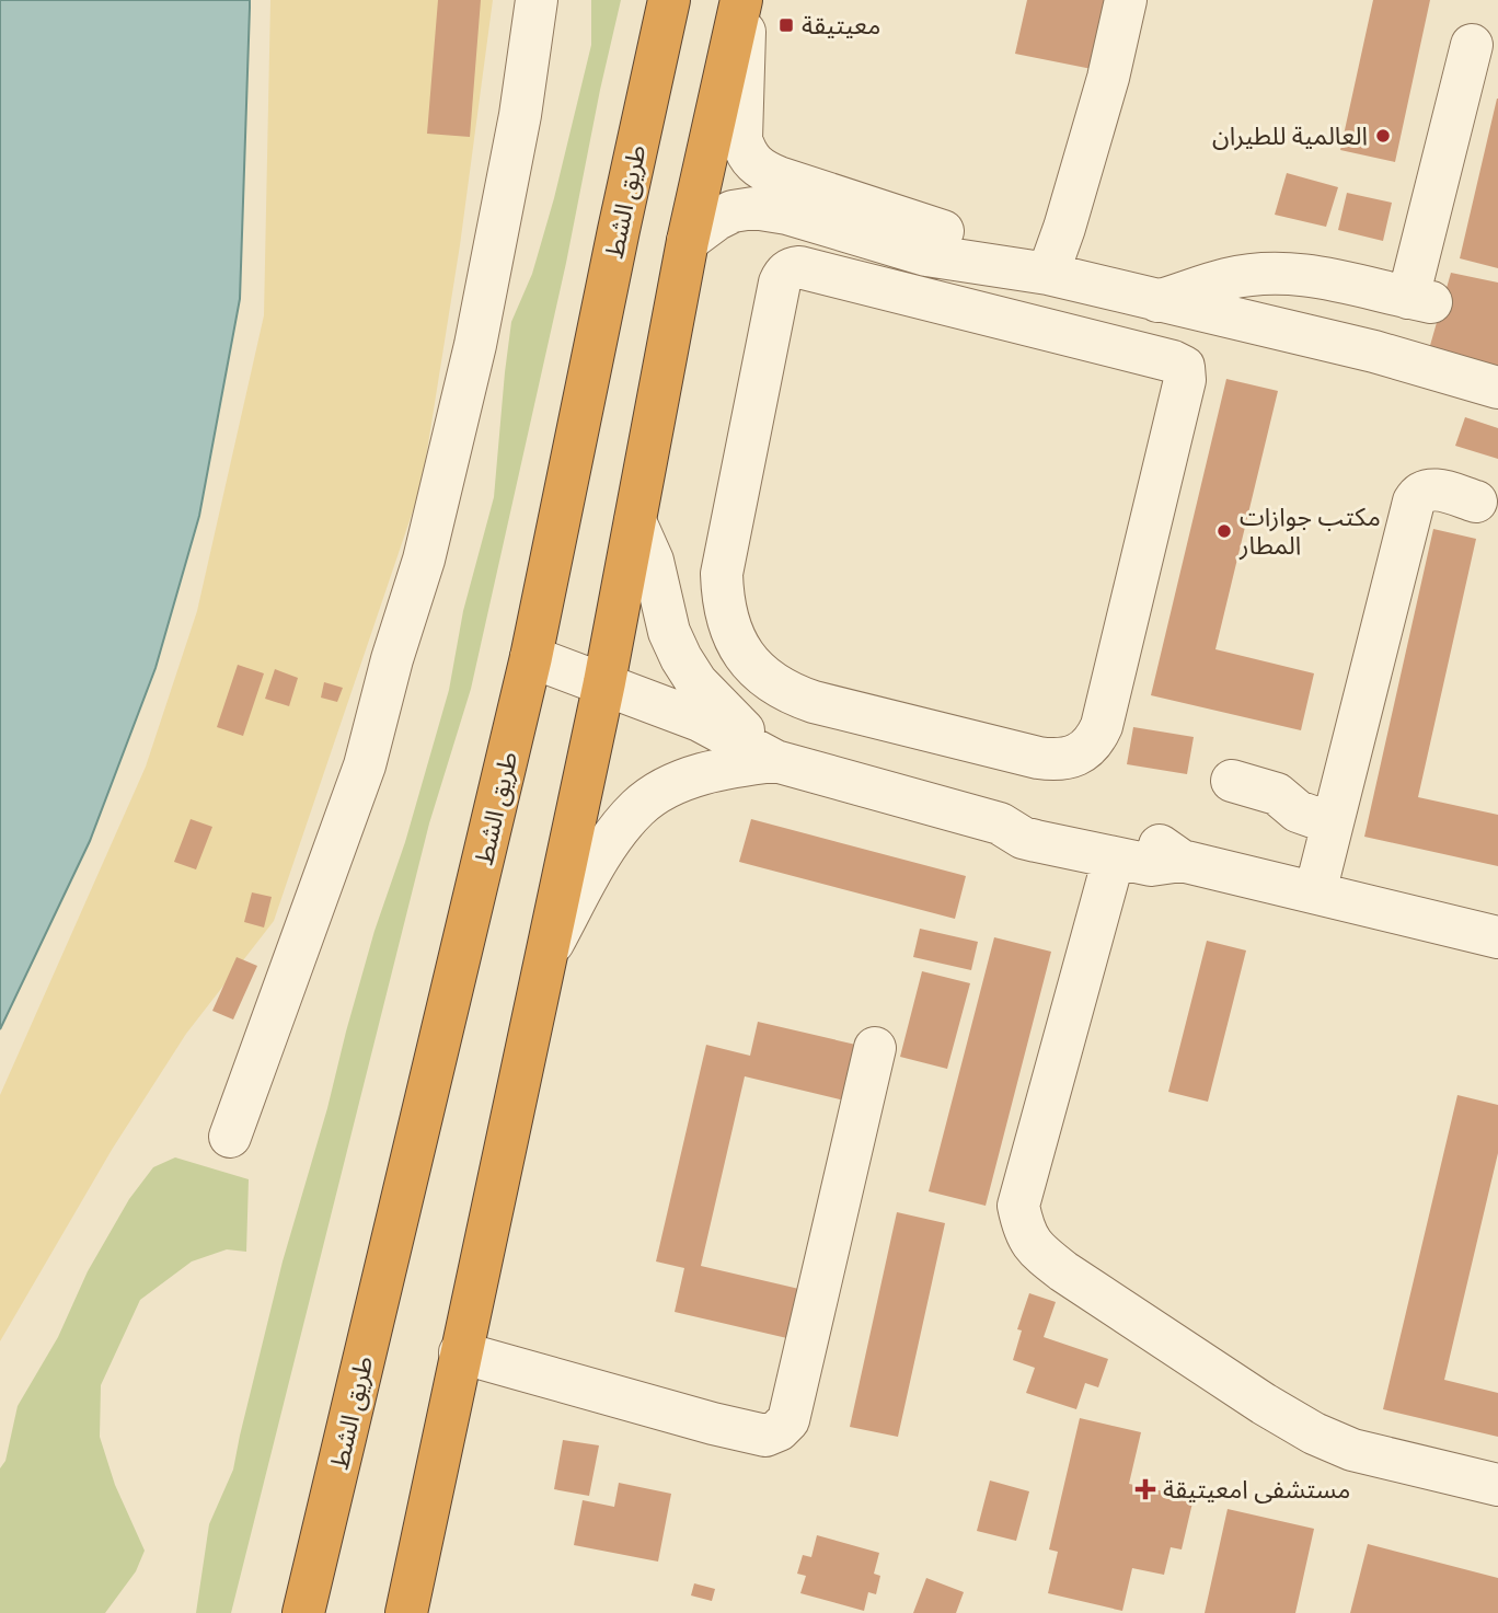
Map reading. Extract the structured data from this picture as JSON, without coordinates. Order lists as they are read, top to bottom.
{
  "streets": {
    "highway": ["طريق الشط"]
  },
  "places": {
    "transit": ["معيتيقة"],
    "other": ["العالمية للطيران", "مكتب جوازات المطار"],
    "health": ["مستشفى امعيتيقة"]
  }
}
